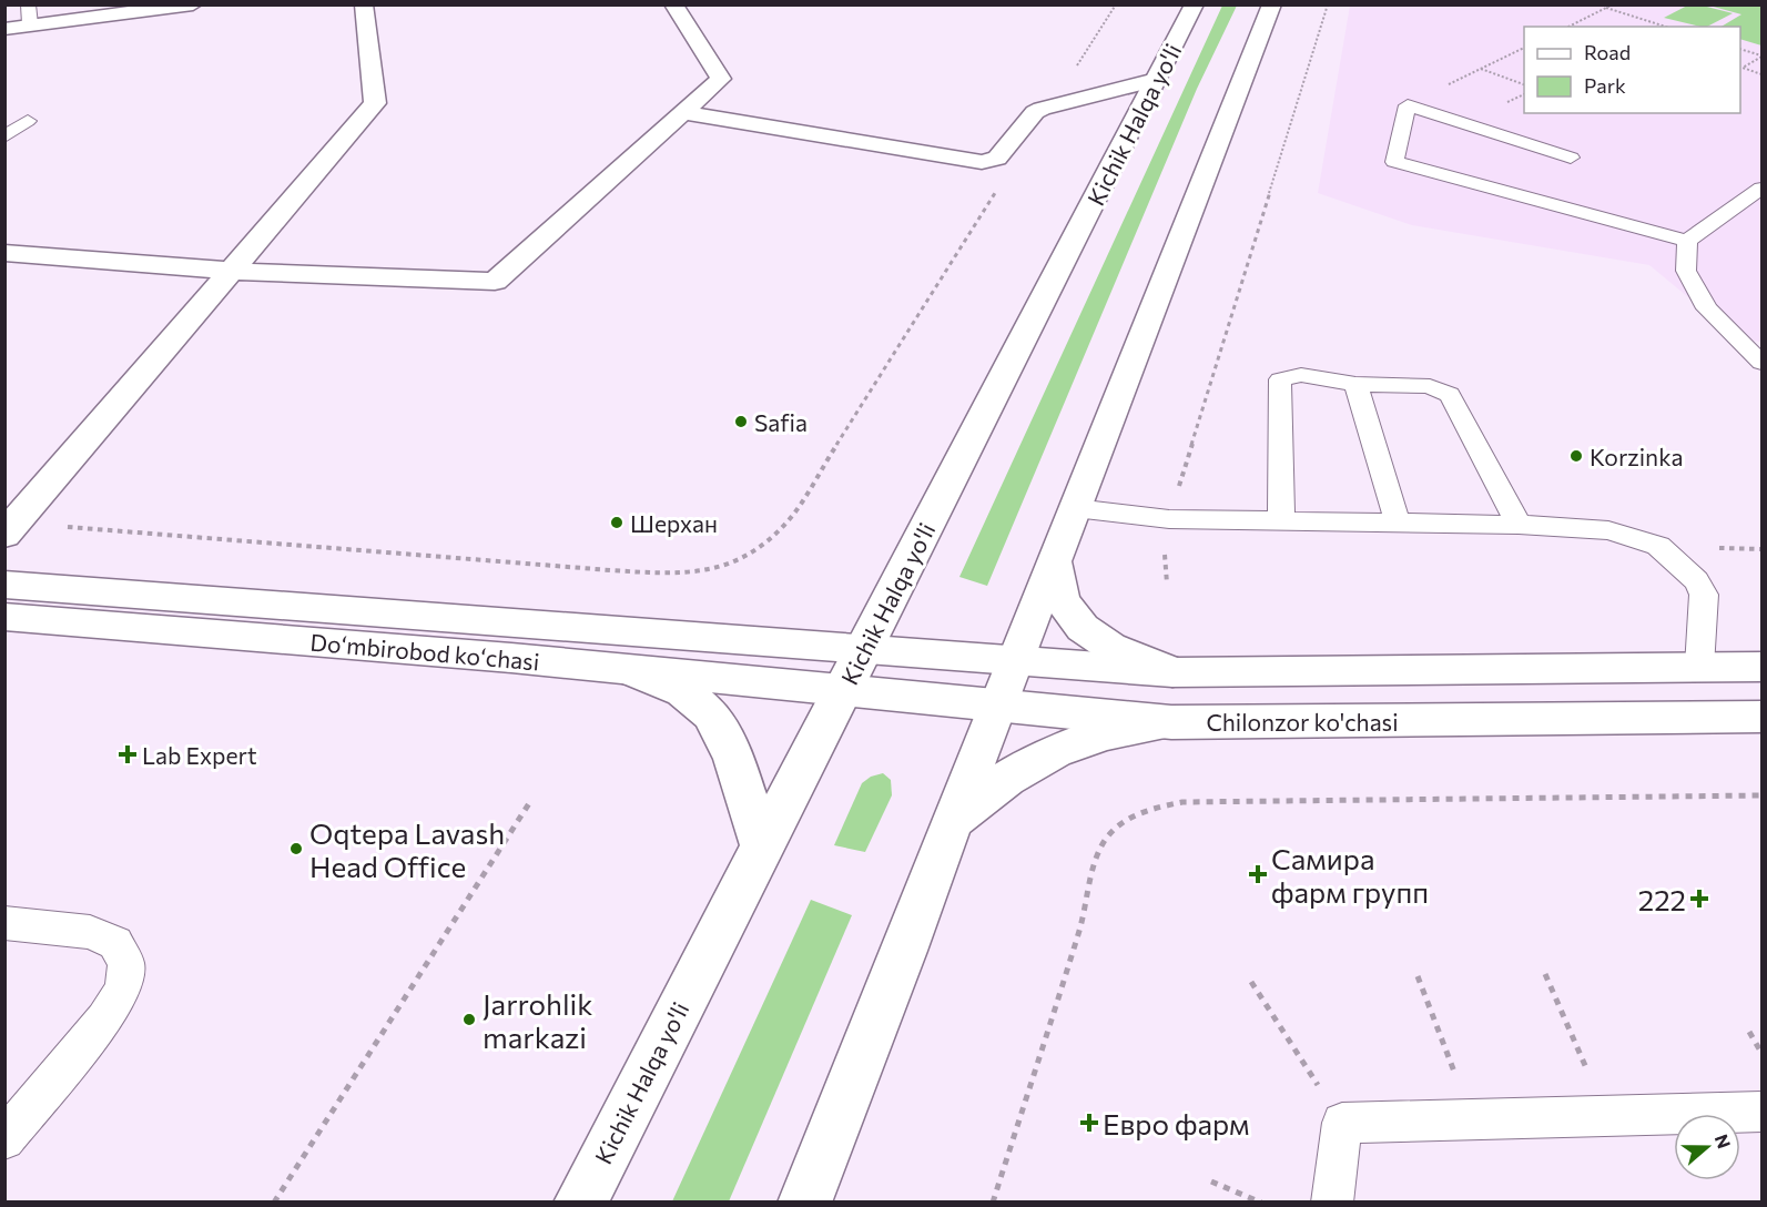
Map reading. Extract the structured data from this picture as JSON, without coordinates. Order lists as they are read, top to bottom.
{
  "streets": {
    "main road": ["Kichik Halqa yo'li", "Doʻmbirobod koʻchasi", "Chilonzor ko'chasi"]
  },
  "crossings": [
    ["Kichik Halqa yo'li", "Doʻmbirobod koʻchasi"],
    ["Kichik Halqa yo'li", "Chilonzor ko'chasi"],
    ["Doʻmbirobod koʻchasi", "Chilonzor ko'chasi"]
  ],
  "places": {
    "other": [
      "Safia",
      "Korzinka",
      "Шерхан",
      "Oqtepa Lavash Head Office",
      "Jarrohlik markazi"
    ],
    "health": [
      "Lab Expert",
      "Самира фарм групп",
      "222",
      "Евро фарм"
    ]
  },
  "legend": ["Road", "Park"],
  "north": "right"
}
